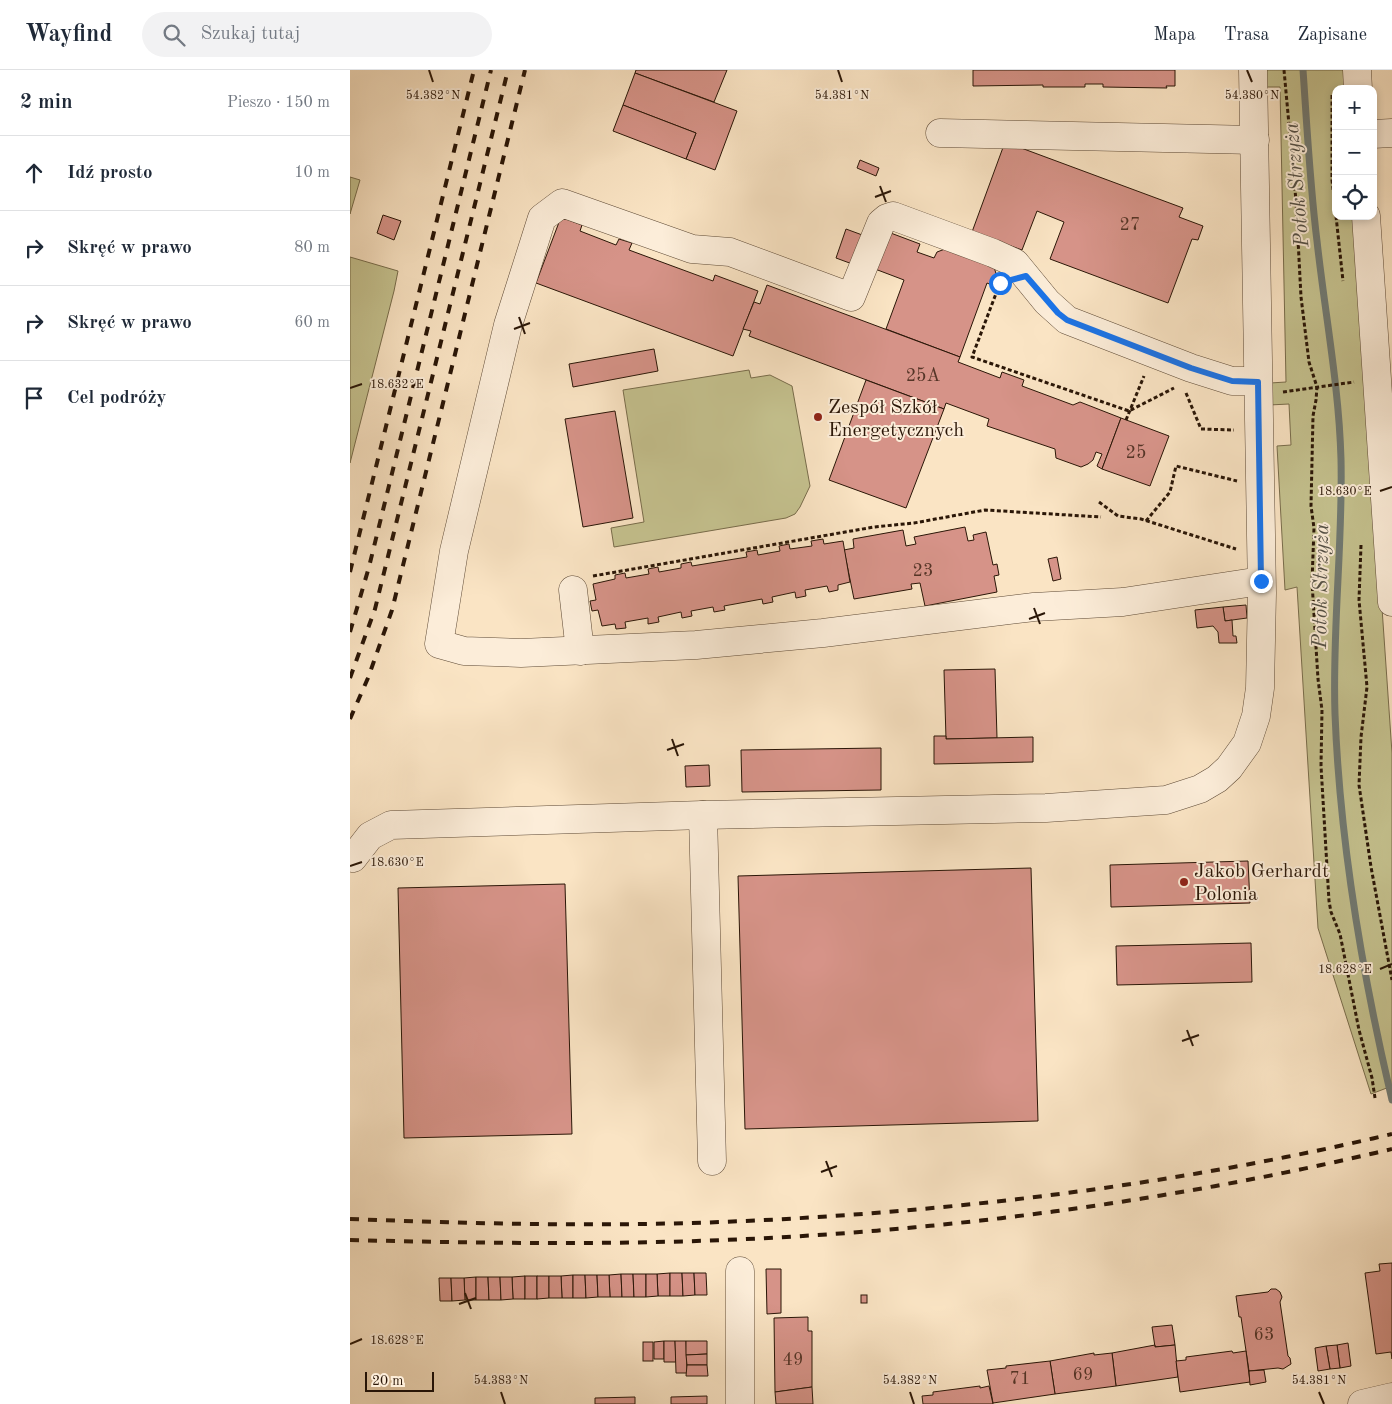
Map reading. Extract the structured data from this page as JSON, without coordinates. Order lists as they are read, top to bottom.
{
  "water": ["Potok Strzyża"],
  "places": ["Zespół Szkół Energetycznych", "Jakob Gerhardt Polonia"],
  "house_numbers": [
    "27",
    "25A",
    "25",
    "23",
    "63",
    "49",
    "69",
    "71"
  ],
  "scale_bar": "20 m",
  "page": {
    "header": "Wayfind",
    "search": "Szukaj tutaj",
    "nav": ["Mapa", "Trasa", "Zapisane"],
    "heading": ["2 min", "Pieszo · 150 m"],
    "map_buttons": ["+", "−"],
    "list": [
      ["Idź prosto", "10 m"],
      ["Skręć w prawo", "80 m"],
      ["Skręć w prawo", "60 m"],
      "Cel podróży"
    ],
    "scale": "20 m"
  },
  "coordinates": [
    "54.382°N",
    "54.381°N",
    "54.380°N",
    "18.632°E",
    "18.630°E",
    "18.628°E",
    "54.383°N"
  ]
}
